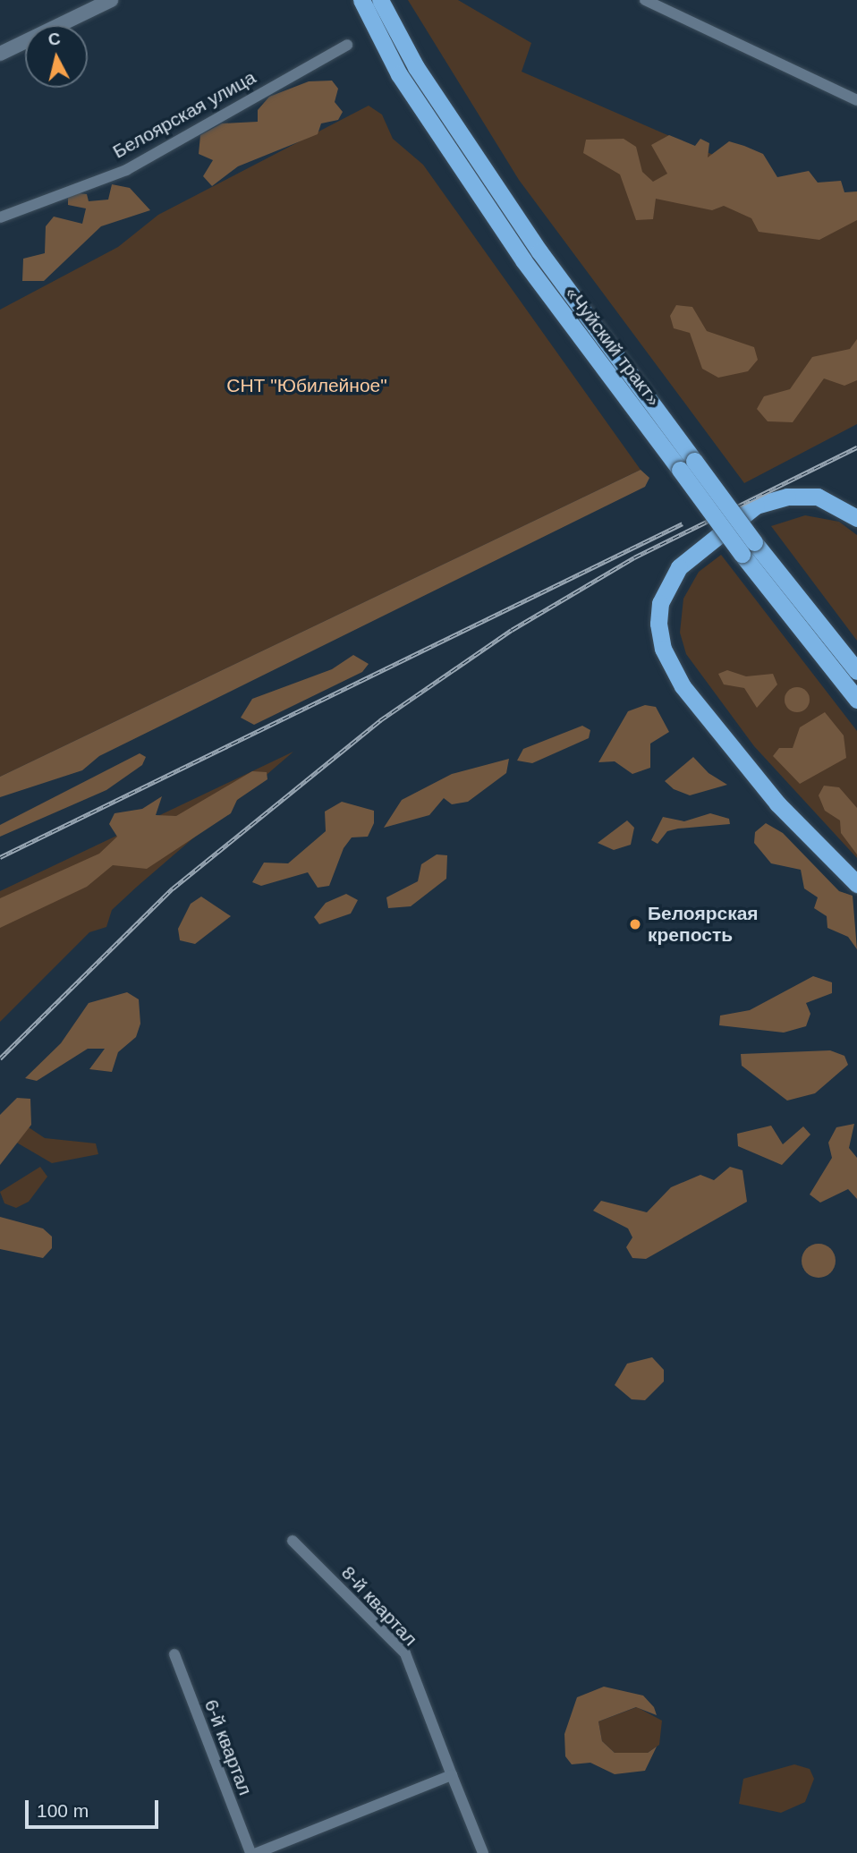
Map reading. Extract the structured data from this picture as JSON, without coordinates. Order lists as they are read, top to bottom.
{
  "streets": {
    "highway": ["«Чуйский тракт»"],
    "street": ["Белоярская улица", "8-й квартал", "6-й квартал"]
  },
  "parks": ["СНТ \"Юбилейное\""],
  "places": ["Белоярская крепость"],
  "scale_bar": "100 m",
  "north": "top"
}
